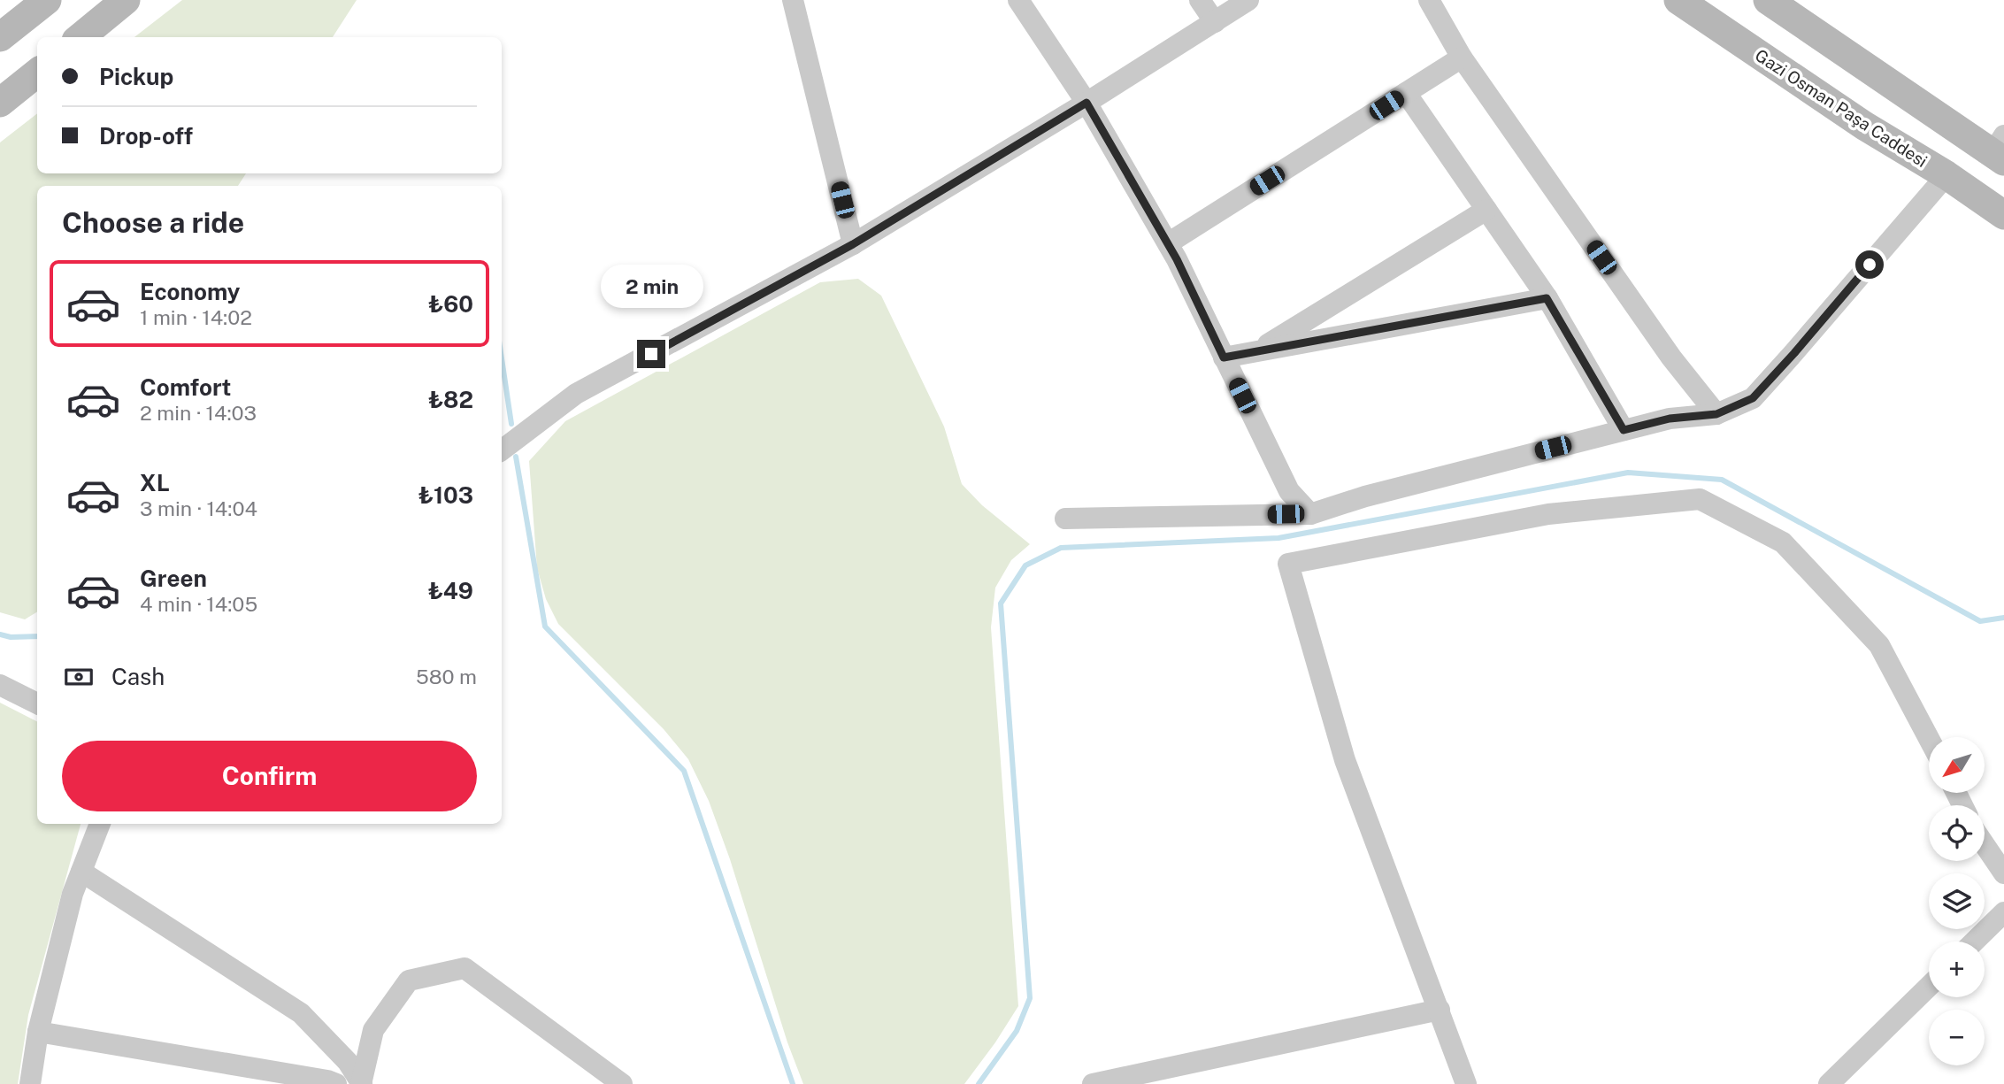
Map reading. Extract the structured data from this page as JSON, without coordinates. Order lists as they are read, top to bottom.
{
  "streets": {
    "main road": ["Gazi Osman Paşa Caddesi"]
  },
  "north": "bottom left",
  "page": {
    "banner": ["Pickup", "Drop-off"],
    "heading": "Choose a ride",
    "list": [
      {
        "name": "Economy",
        "note": "1 min · 14:02",
        "value": "₺60"
      },
      {
        "name": "Comfort",
        "note": "2 min · 14:03",
        "value": "₺82"
      },
      {
        "name": "XL",
        "note": "3 min · 14:04",
        "value": "₺103"
      },
      {
        "name": "Green",
        "note": "4 min · 14:05",
        "value": "₺49"
      }
    ],
    "bubble": "2 min",
    "pay": ["Cash", "580 m"],
    "buttons": "Confirm",
    "map_buttons": ["+", "−"]
  }
}
